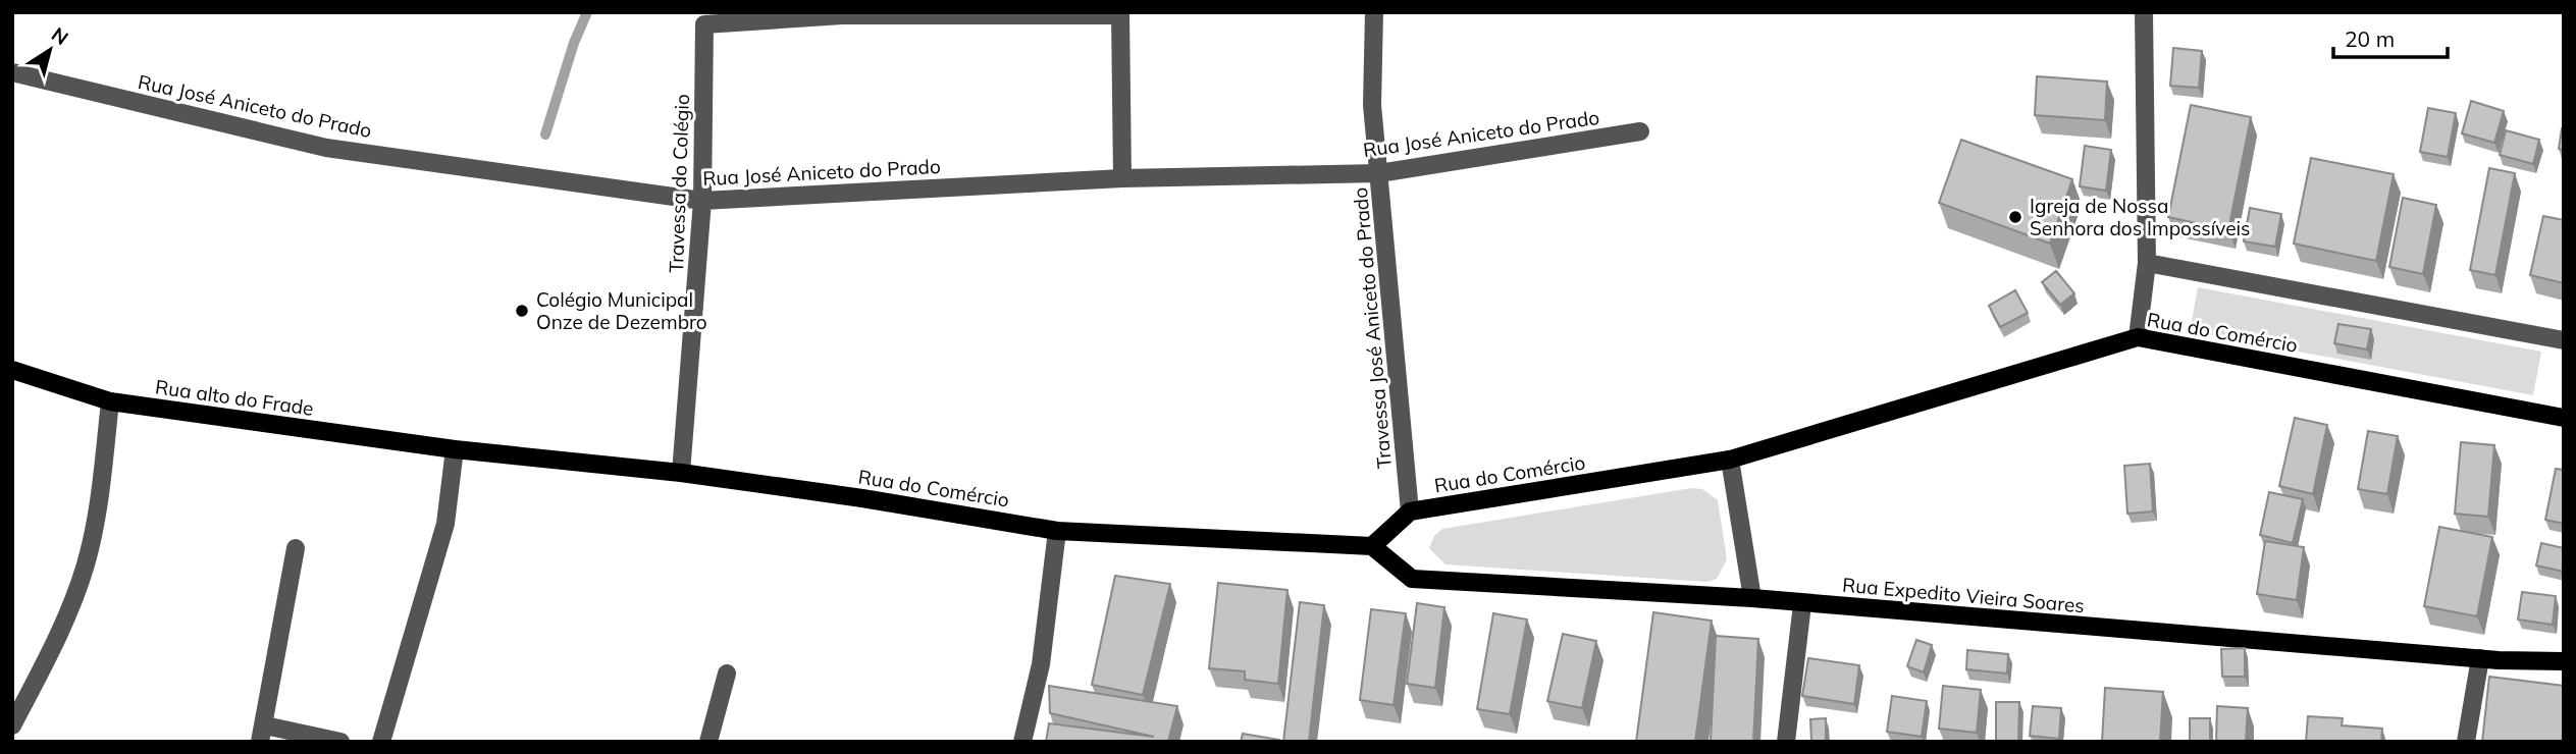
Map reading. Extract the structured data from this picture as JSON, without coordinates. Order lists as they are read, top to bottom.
{
  "streets": {
    "main road": ["Rua do Comércio", "Rua alto do Frade", "Rua Expedito Vieira Soares"],
    "street": ["Rua José Aniceto do Prado", "Travessa do Colégio", "Travessa José Aniceto do Prado"]
  },
  "crossings": [
    ["Rua José Aniceto do Prado", "Travessa do Colégio"],
    ["Rua José Aniceto do Prado", "Travessa José Aniceto do Prado"],
    ["Travessa do Colégio", "Rua do Comércio"],
    ["Travessa José Aniceto do Prado", "Rua do Comércio"],
    ["Rua do Comércio", "Rua alto do Frade"],
    ["Rua do Comércio", "Rua Expedito Vieira Soares"]
  ],
  "places": ["Igreja de Nossa Senhora dos Impossíveis", "Colégio Municipal Onze de Dezembro"],
  "scale_bar": "20 m",
  "north": "top right"
}
